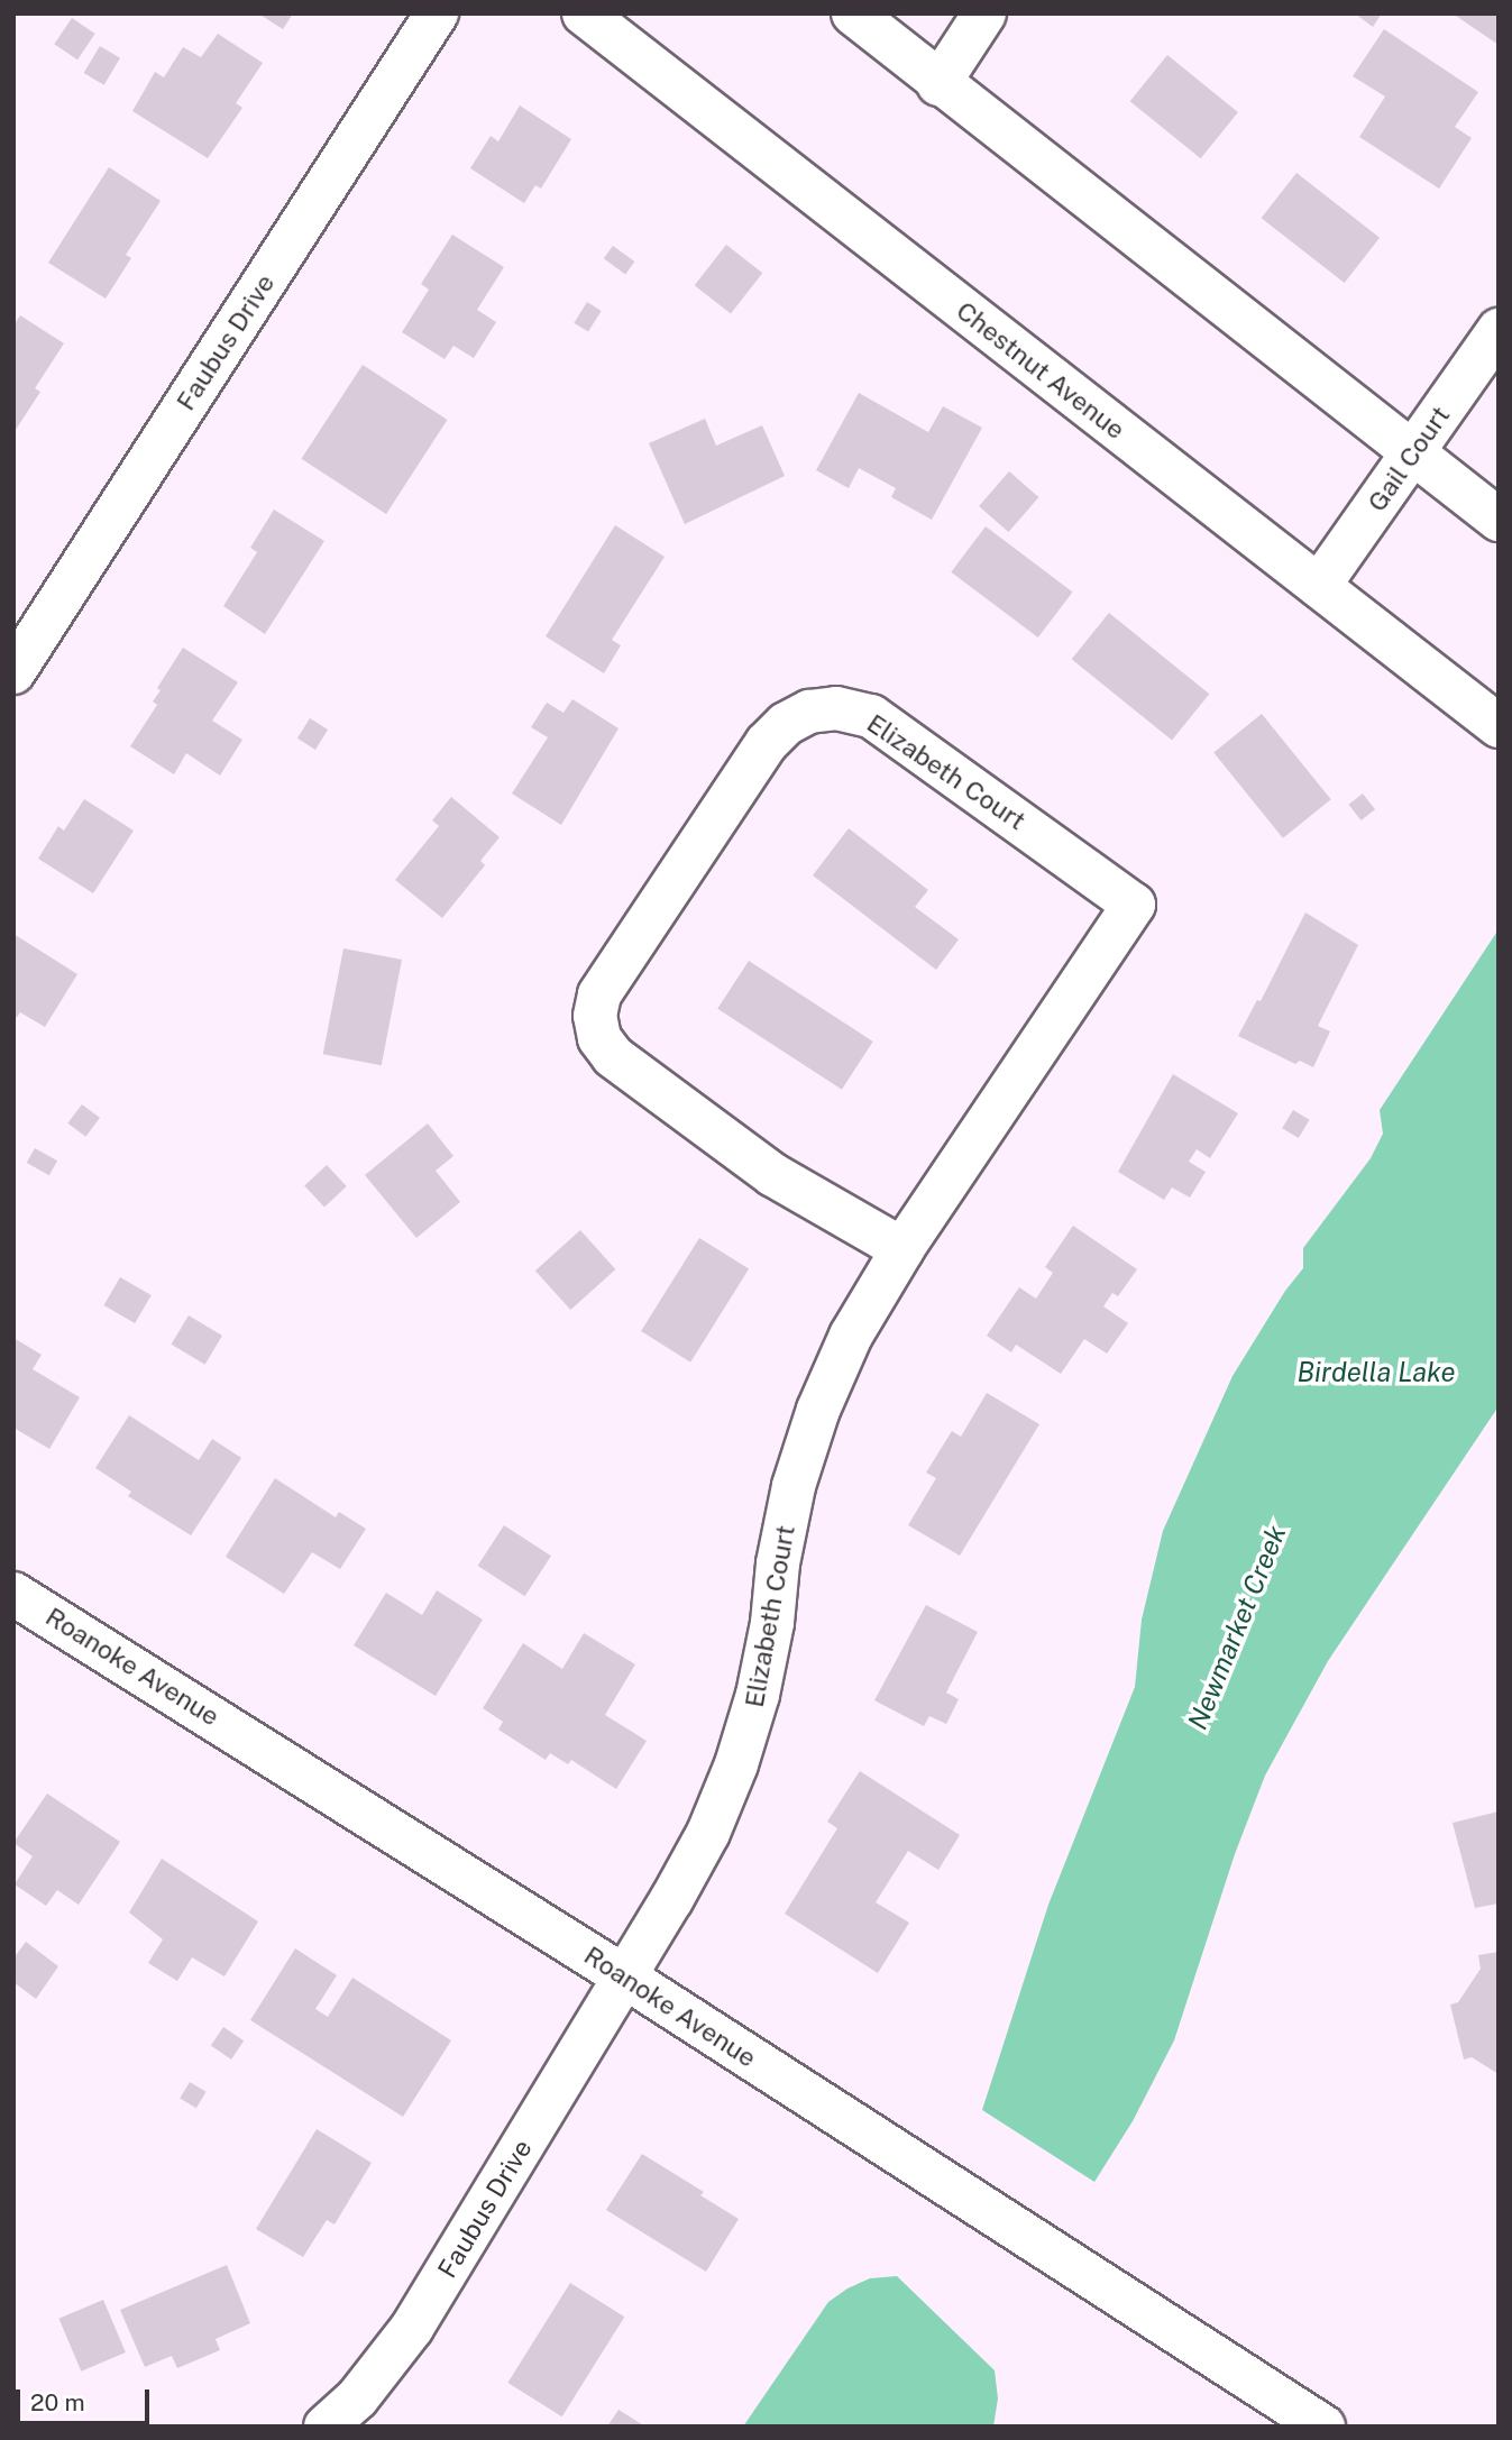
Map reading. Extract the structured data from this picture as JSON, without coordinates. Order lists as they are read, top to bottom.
{
  "streets": {
    "street": [
      "Faubus Drive",
      "Chestnut Avenue",
      "Gail Court",
      "Elizabeth Court",
      "Roanoke Avenue"
    ]
  },
  "crossings": [
    ["Faubus Drive", "Elizabeth Court"],
    ["Faubus Drive", "Roanoke Avenue"],
    ["Chestnut Avenue", "Gail Court"],
    ["Elizabeth Court", "Roanoke Avenue"]
  ],
  "water": ["Birdella Lake", "Newmarket Creek"],
  "scale_bar": "20 m"
}
